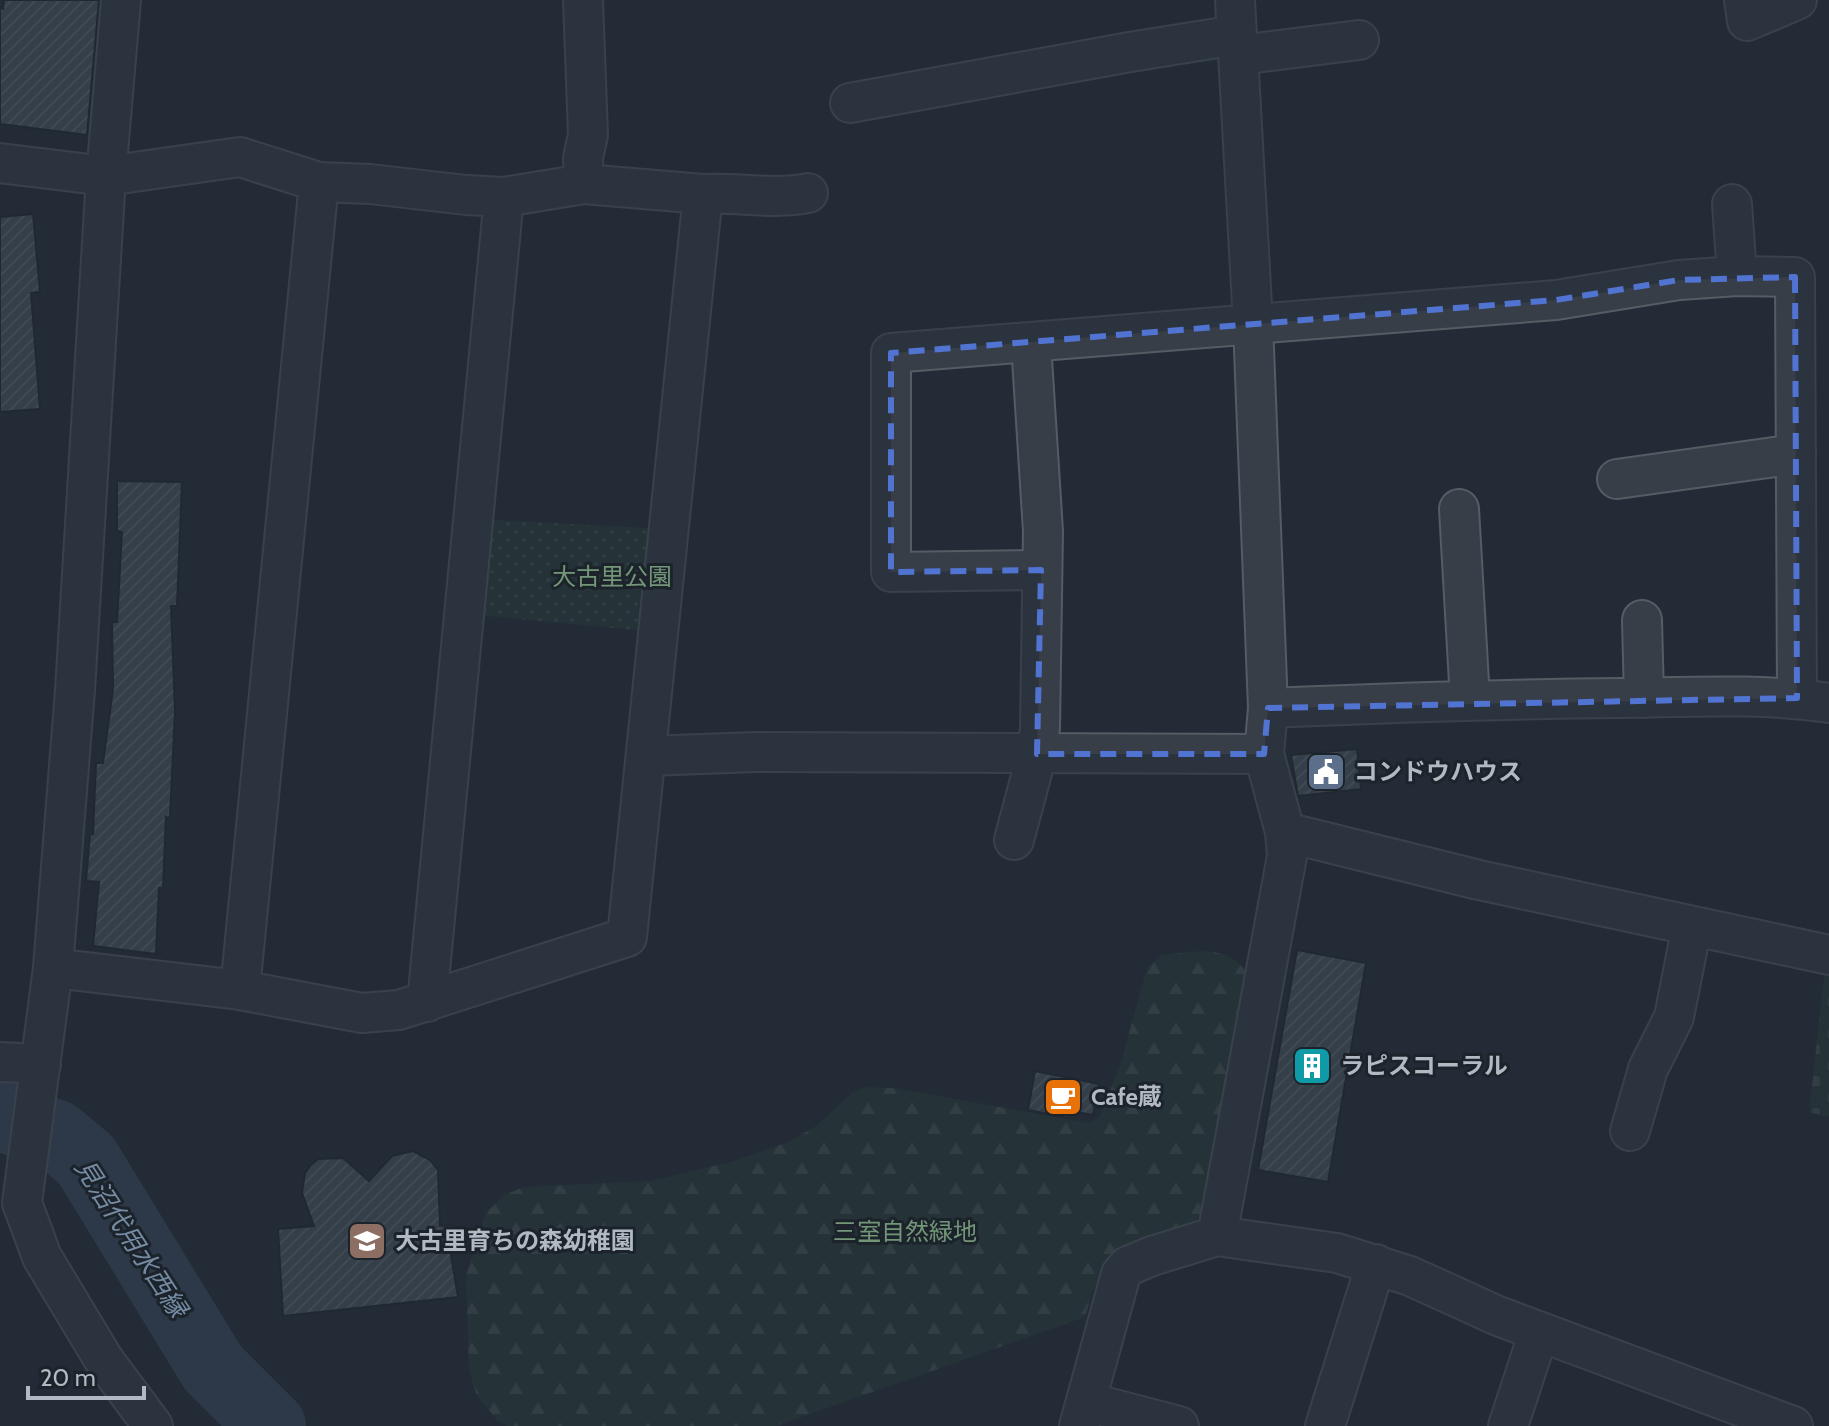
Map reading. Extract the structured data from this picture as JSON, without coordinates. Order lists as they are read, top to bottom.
{
  "water": ["見沼代用水西縁"],
  "parks": ["大古里公園", "三室自然緑地"],
  "places": {
    "public building": ["コンドウハウス"],
    "building": ["ラピスコーラル"],
    "cafe": ["Cafe蔵"],
    "school or university": ["大古里育ちの森幼稚園"]
  },
  "scale_bar": "20 m"
}
